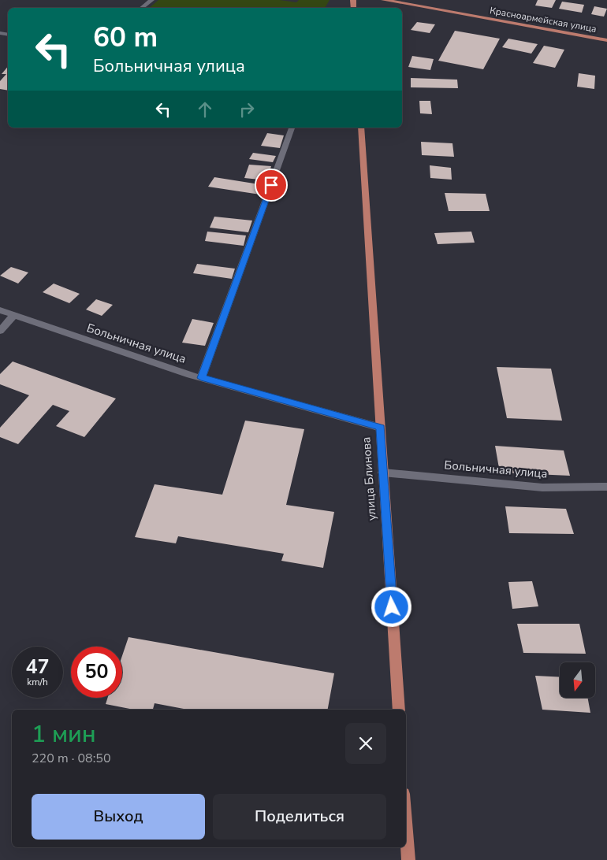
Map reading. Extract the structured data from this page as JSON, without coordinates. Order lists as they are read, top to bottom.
{
  "streets": {
    "main road": ["Красноармейская улица", "улица Блинова"],
    "street": ["Больничная улица"]
  },
  "crossings": [
    ["Больничная улица", "улица Блинова"]
  ],
  "north": "bottom",
  "page": {
    "turn": ["60 m", "Больничная улица"],
    "speed": "47 km/h",
    "limit": "50",
    "heading": ["1 мин", "220 m · 08:50"],
    "buttons": ["Выход", "Поделиться"]
  }
}
